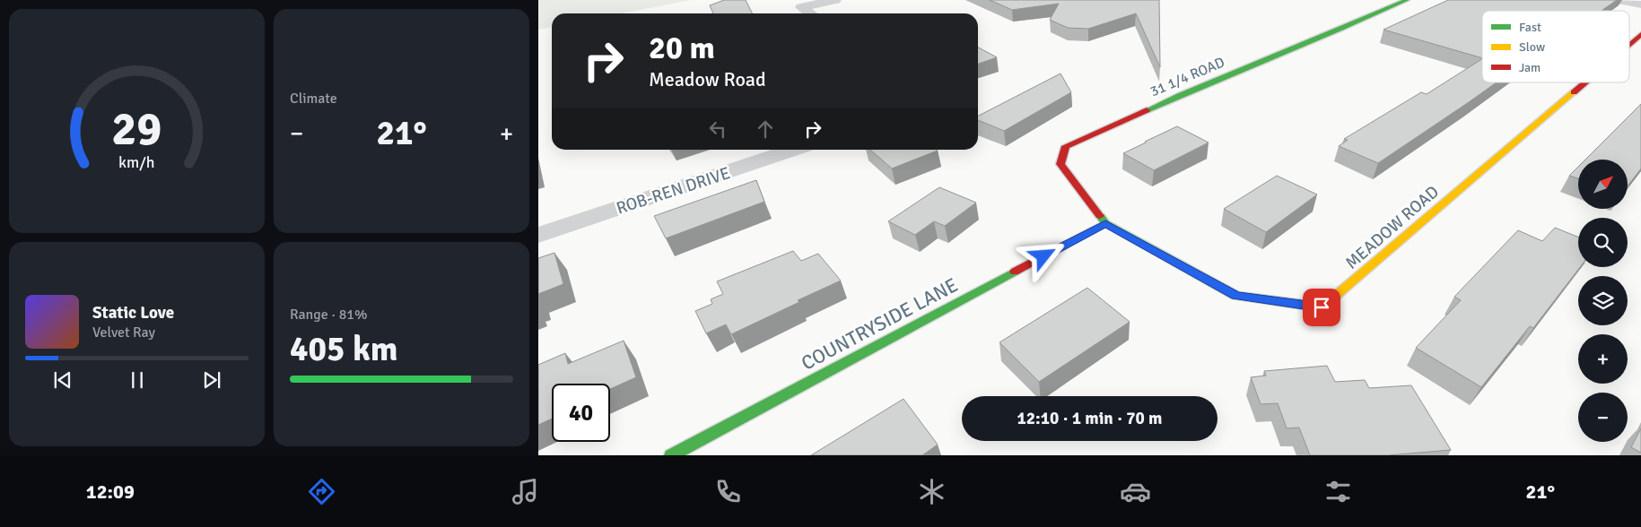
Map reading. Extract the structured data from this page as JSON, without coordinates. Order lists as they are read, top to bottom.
{
  "streets": {
    "street": [
      "31 1/4 ROAD",
      "ROB-REN DRIVE",
      "MEADOW ROAD",
      "COUNTRYSIDE LANE"
    ]
  },
  "crossings": [
    ["31 1/4 ROAD", "MEADOW ROAD"],
    ["31 1/4 ROAD", "COUNTRYSIDE LANE"],
    ["MEADOW ROAD", "COUNTRYSIDE LANE"]
  ],
  "legend": ["Fast", "Slow", "Jam"],
  "north": "top right",
  "page": {
    "tile": [
      "Climate",
      ["Range · 81%", "405 km"]
    ],
    "turn": ["20 m", "Meadow Road"],
    "heat": ["−", "21°", "+"],
    "map_buttons": ["+", "−"],
    "song": ["Static Love", "Velvet Ray"],
    "limit": "40",
    "trip": "12:10 · 1 min · 70 m",
    "tabs": ["12:09", "21°"],
    "gauge": ["29", "km/h"]
  }
}
